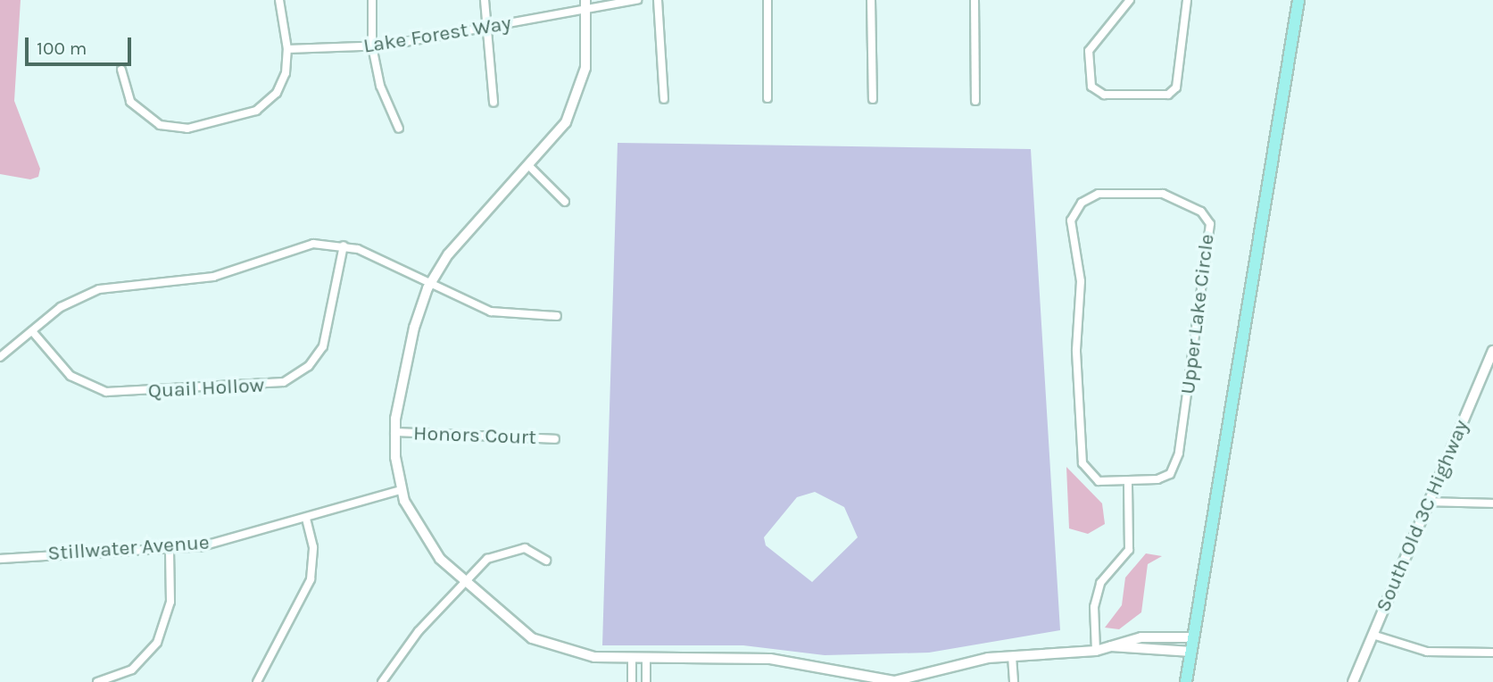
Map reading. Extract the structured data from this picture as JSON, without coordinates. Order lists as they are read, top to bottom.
{
  "streets": {
    "street": [
      "Lake Forest Way",
      "Upper Lake Circle",
      "Quail Hollow",
      "Honors Court",
      "South Old 3C Highway",
      "Stillwater Avenue"
    ]
  },
  "scale_bar": "100 m"
}
